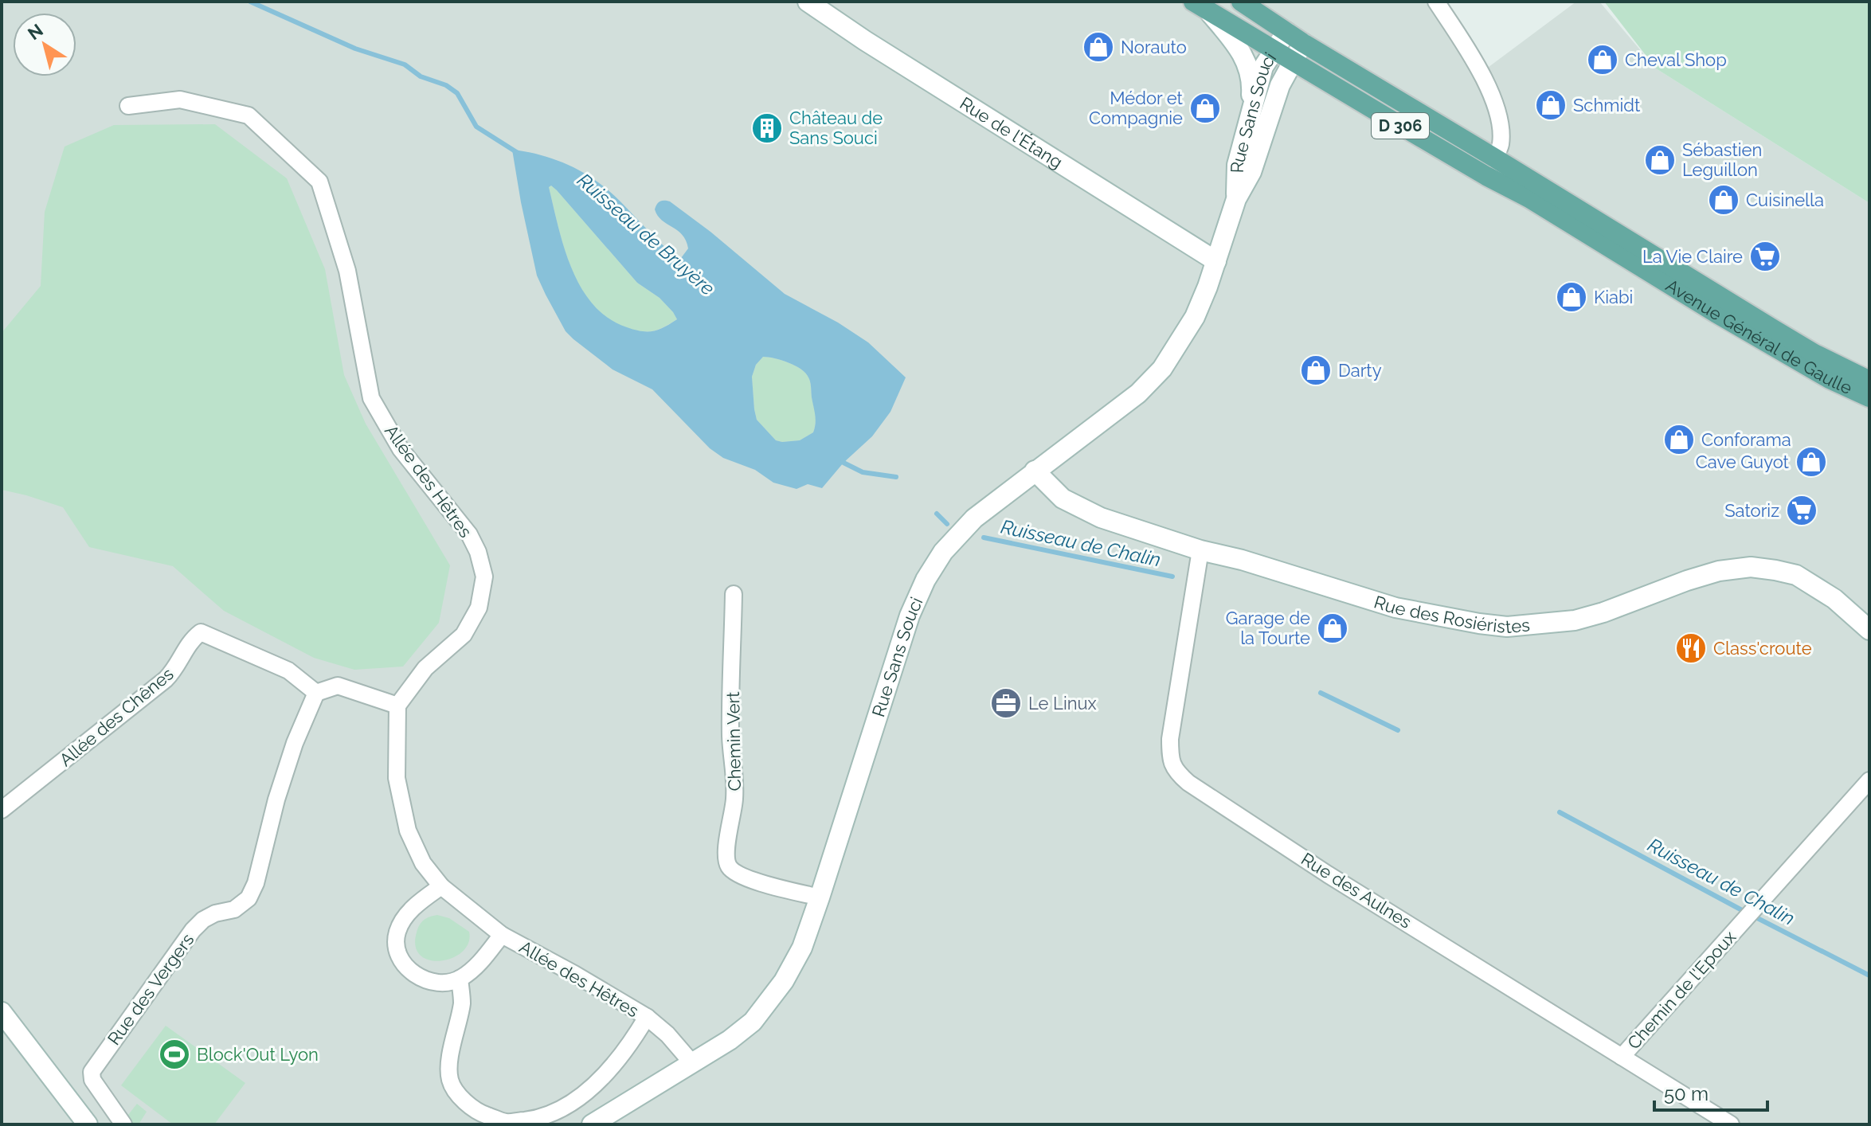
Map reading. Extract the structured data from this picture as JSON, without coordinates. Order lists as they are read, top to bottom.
{
  "streets": {
    "main road": [
      "Rue Sans Souci",
      "D 306",
      "Rue de l'Étang",
      "Avenue Général de Gaulle",
      "Rue des Rosiéristes"
    ],
    "street": [
      "Allée des Hêtres",
      "Allée des Chênes",
      "Chemin Vert",
      "Rue des Aulnes",
      "Rue des Vergers",
      "Chemin de l'Epoux"
    ]
  },
  "crossings": [
    ["Rue Sans Souci", "D 306"],
    ["Rue Sans Souci", "Rue de l'Étang"],
    ["Rue Sans Souci", "Avenue Général de Gaulle"],
    ["Rue Sans Souci", "Allée des Hêtres"],
    ["Rue Sans Souci", "Rue des Rosiéristes"],
    ["Rue Sans Souci", "Chemin Vert"],
    ["D 306", "Avenue Général de Gaulle"],
    ["Rue des Rosiéristes", "Rue des Aulnes"],
    ["Allée des Chênes", "Rue des Vergers"],
    ["Rue des Aulnes", "Chemin de l'Epoux"]
  ],
  "water": ["Ruisseau de Bruyère", "Ruisseau de Chalin"],
  "places": {
    "shop": [
      "Norauto",
      "Cheval Shop",
      "Schmidt",
      "Médor et Compagnie",
      "Sébastien Leguillon",
      "Cuisinella",
      "Kiabi",
      "Darty",
      "Conforama",
      "Cave Guyot",
      "Garage de la Tourte"
    ],
    "building": ["Château de Sans Souci"],
    "supermarket": ["La Vie Claire", "Satoriz"],
    "restaurant": ["Class'croute"],
    "office": ["Le Linux"],
    "sports": ["Block'Out Lyon"]
  },
  "scale_bar": "50 m",
  "north": "top left"
}
